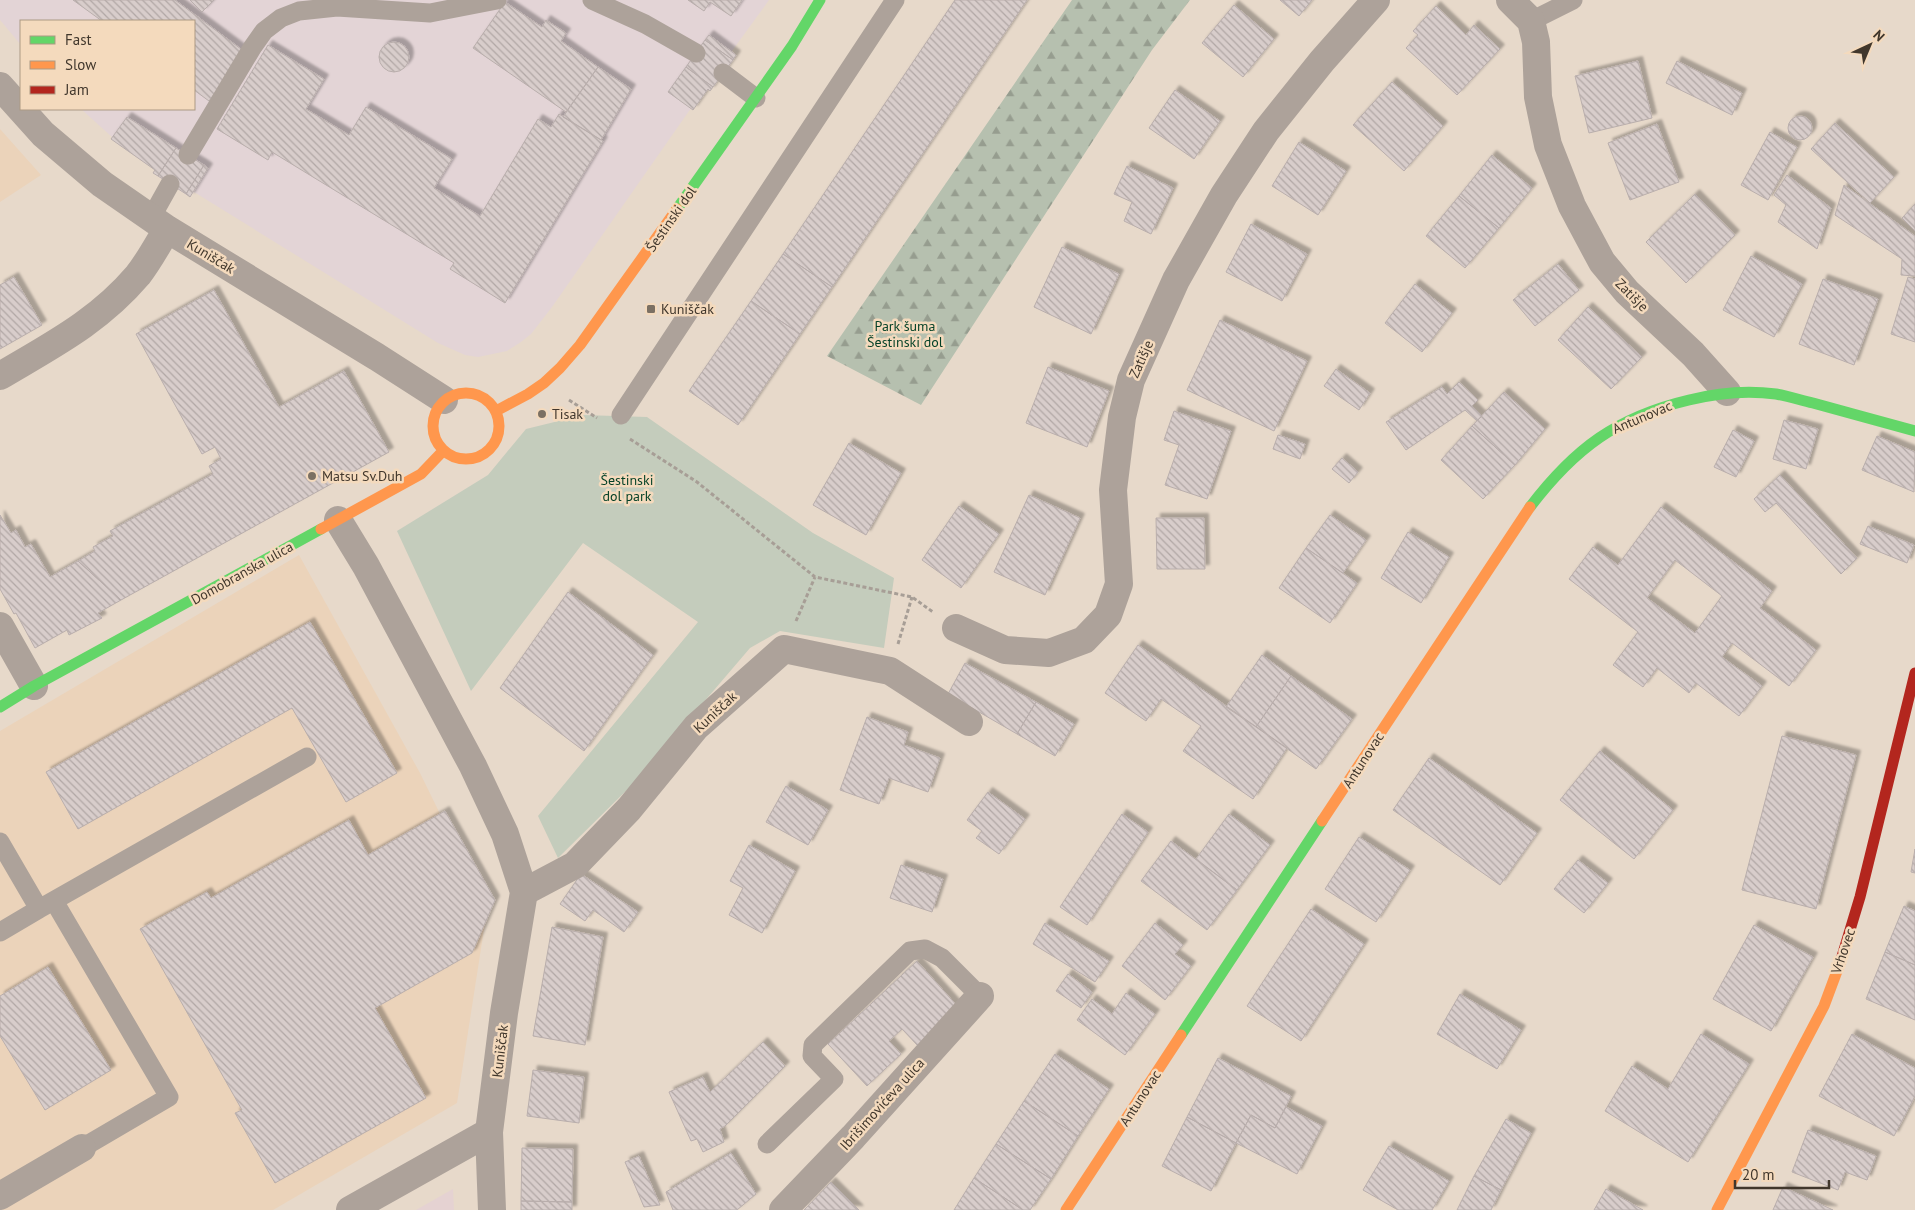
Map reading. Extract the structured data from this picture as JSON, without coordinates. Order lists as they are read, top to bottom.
{
  "streets": {
    "street": [
      "Šestinski dol",
      "Kuniščak",
      "Zatišje",
      "Antunovac",
      "Domobranska ulica",
      "Vrhovec",
      "Ibrišimovićeva ulica"
    ]
  },
  "crossings": [
    ["Šestinski dol", "Kuniščak"],
    ["Šestinski dol", "Domobranska ulica"],
    ["Kuniščak", "Domobranska ulica"],
    ["Zatišje", "Antunovac"]
  ],
  "parks": ["Park šuma Šestinski dol", "Šestinski dol park"],
  "places": {
    "transit": ["Kuniščak"],
    "other": ["Tisak", "Matsu Sv.Duh"]
  },
  "legend": ["Fast", "Slow", "Jam"],
  "scale_bar": "20 m",
  "north": "top right"
}
